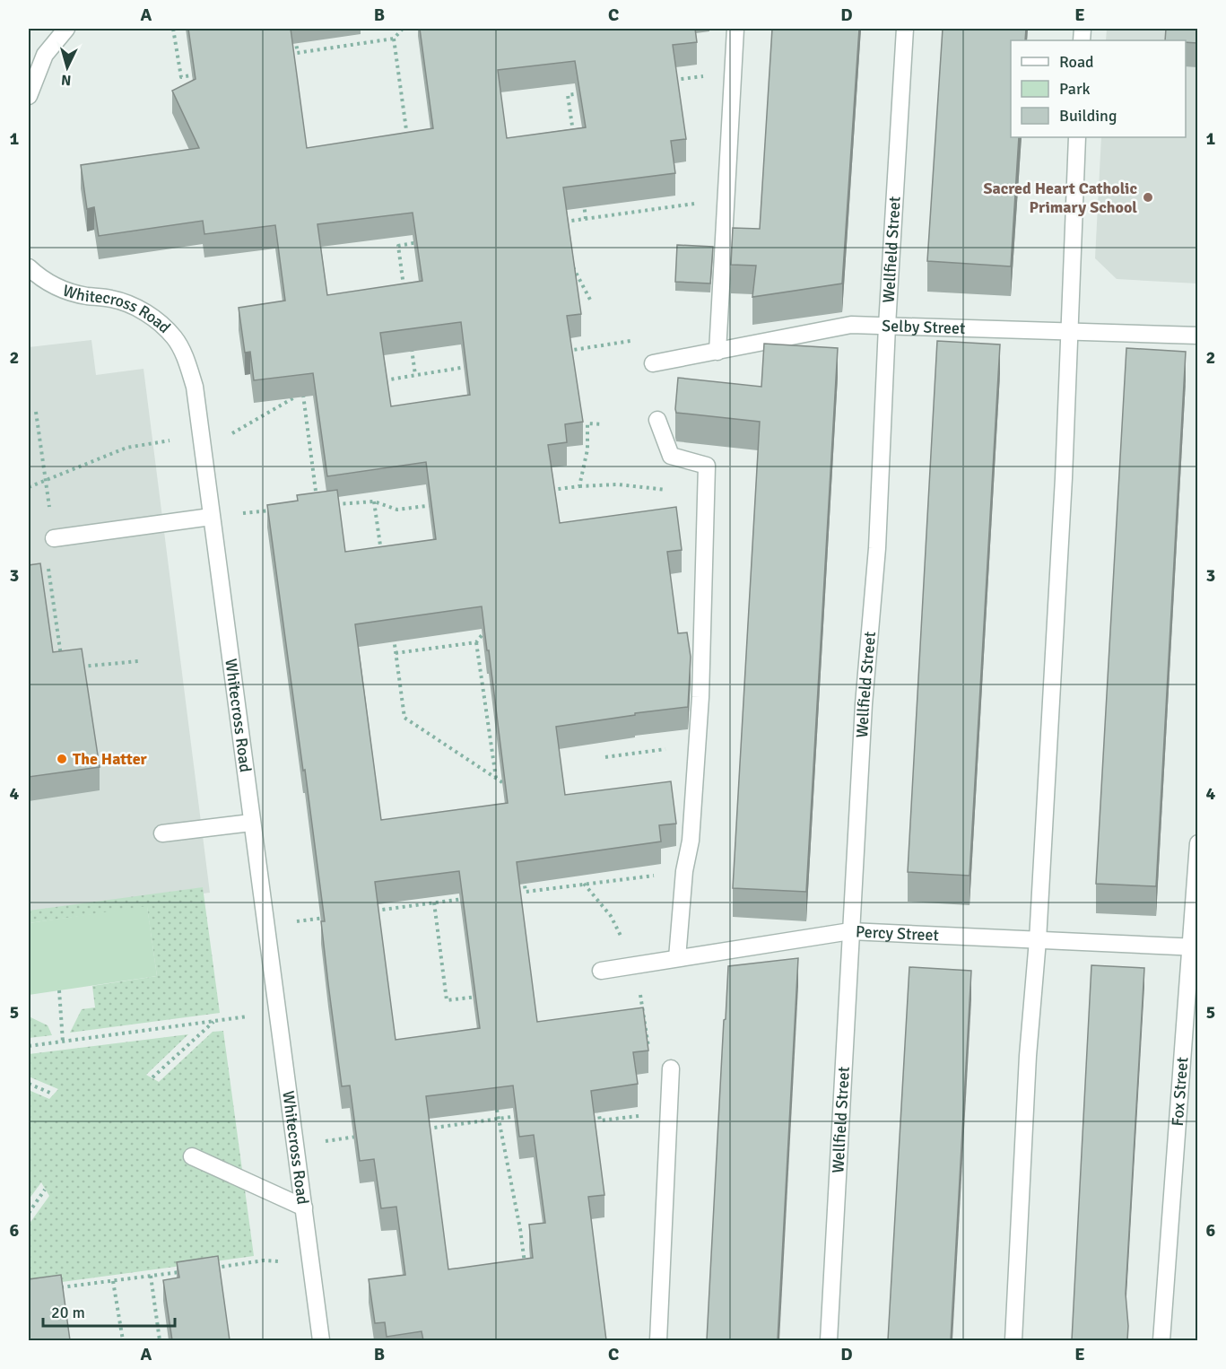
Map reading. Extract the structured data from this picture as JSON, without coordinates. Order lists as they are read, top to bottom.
{
  "streets": {
    "street": [
      "Wellfield Street",
      "Whitecross Road",
      "Selby Street",
      "Percy Street",
      "Fox Street"
    ]
  },
  "crossings": [
    ["Wellfield Street", "Selby Street"],
    ["Wellfield Street", "Percy Street"],
    ["Percy Street", "Fox Street"]
  ],
  "places": ["Sacred Heart Catholic Primary School", "The Hatter"],
  "legend": ["Road", "Park", "Building"],
  "scale_bar": "20 m",
  "north": "bottom",
  "grid": {
    "columns": [
      "A",
      "B",
      "C",
      "D",
      "E"
    ],
    "rows": [
      "1",
      "2",
      "3",
      "4",
      "5",
      "6"
    ]
  }
}
